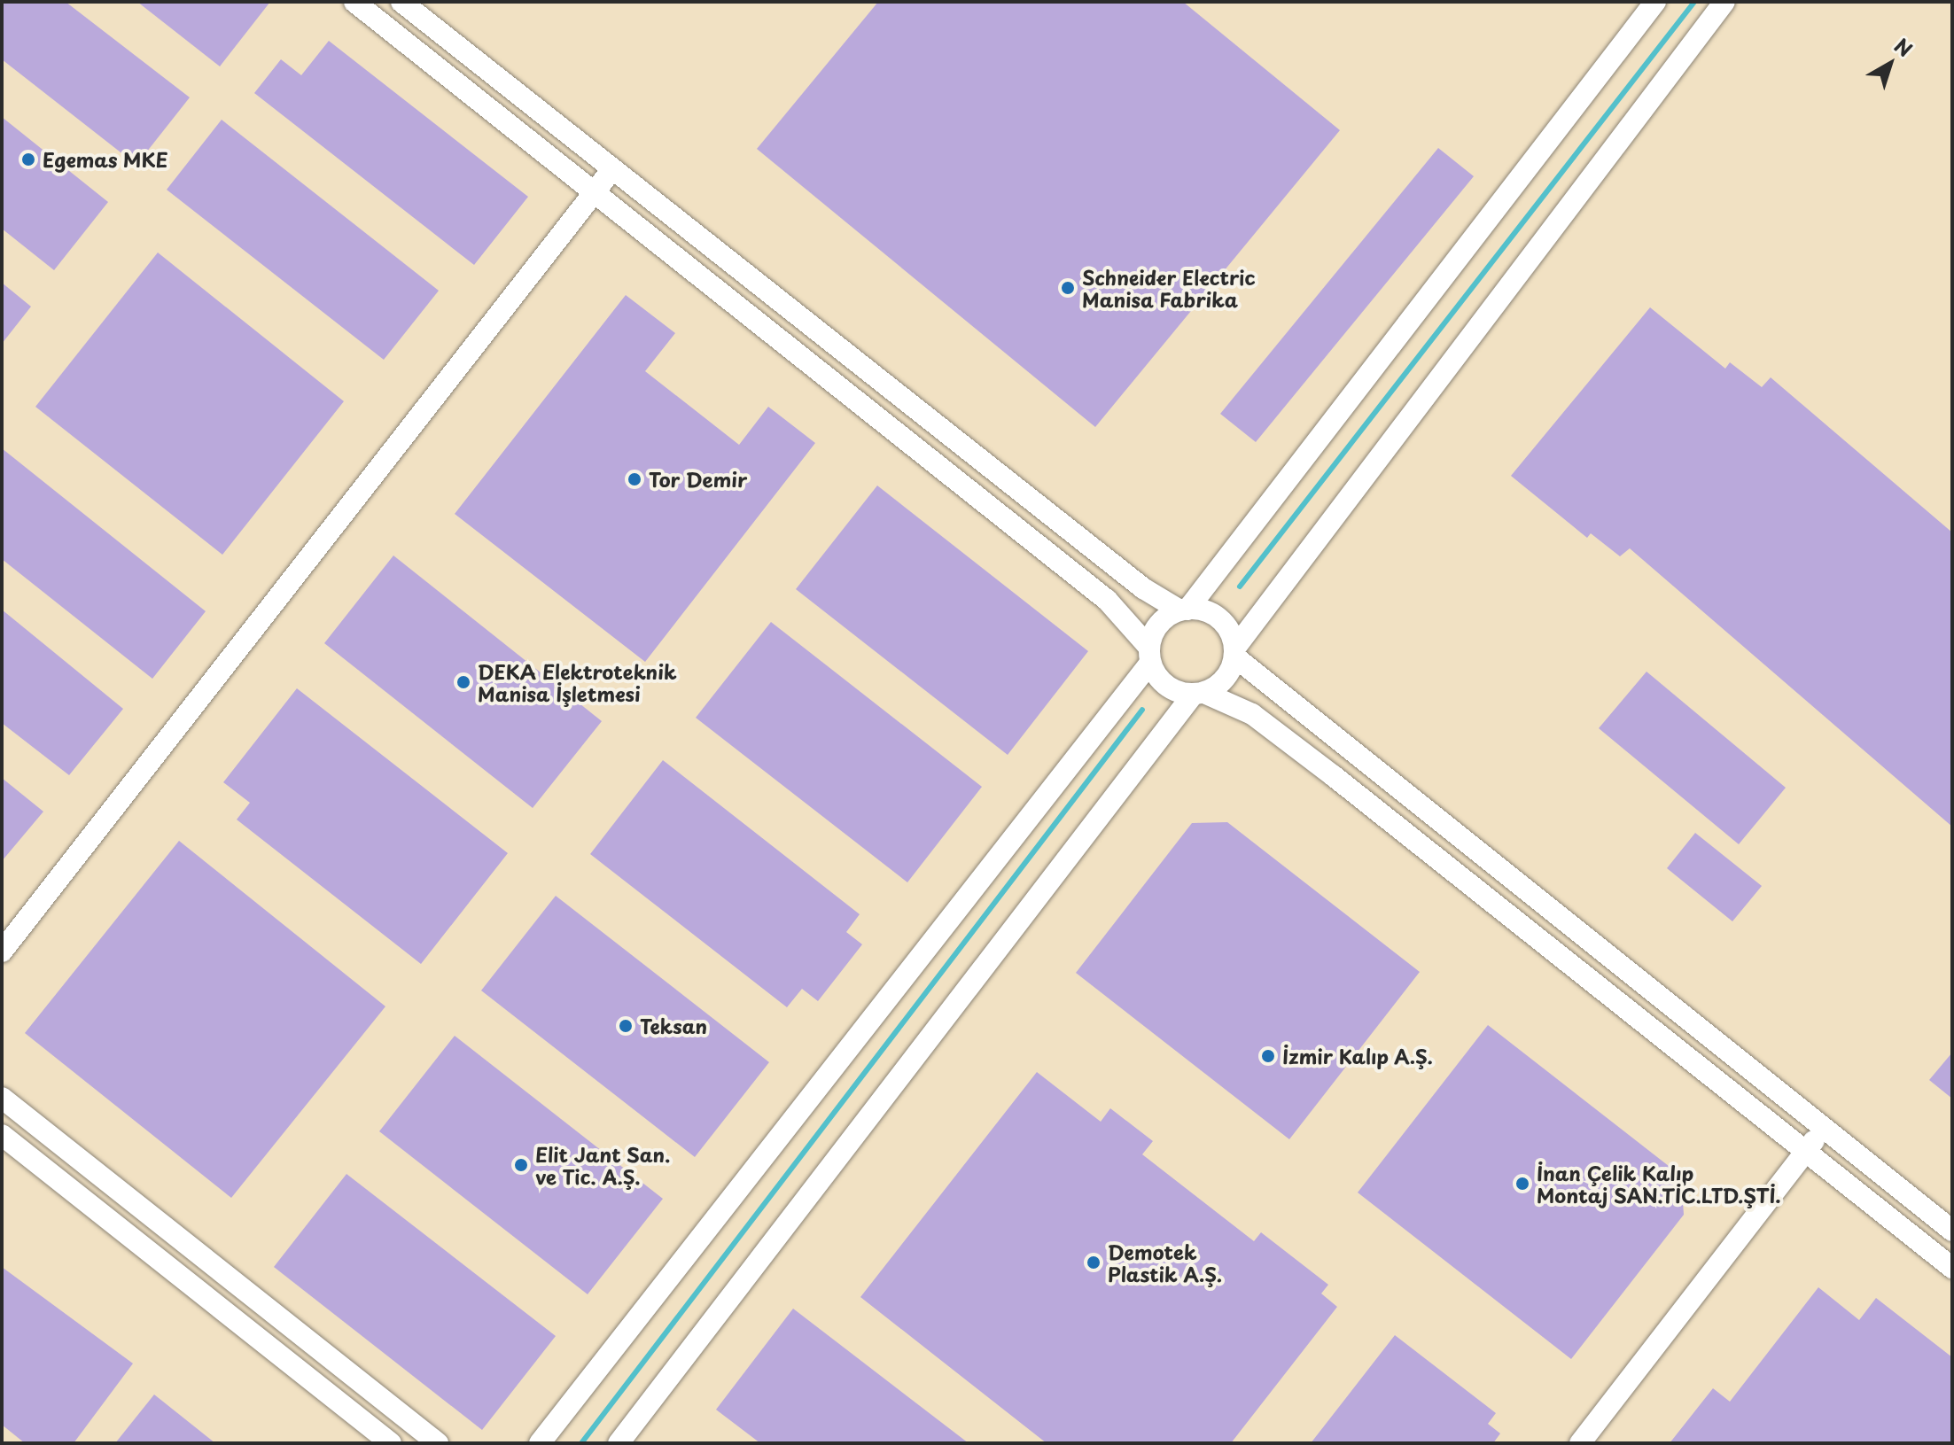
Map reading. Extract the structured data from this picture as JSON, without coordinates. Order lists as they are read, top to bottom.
{
  "places": [
    "Egemas MKE",
    "Schneider Electric Manisa Fabrika",
    "Tor Demir",
    "DEKA Elektroteknik Manisa İşletmesi",
    "Teksan",
    "İzmir Kalıp A.Ş.",
    "Elit Jant San. ve Tic. A.Ş.",
    "İnan Çelik Kalıp Montaj SAN.TİC.LTD.ŞTİ.",
    "Demotek Plastik A.Ş."
  ],
  "north": "top right"
}
